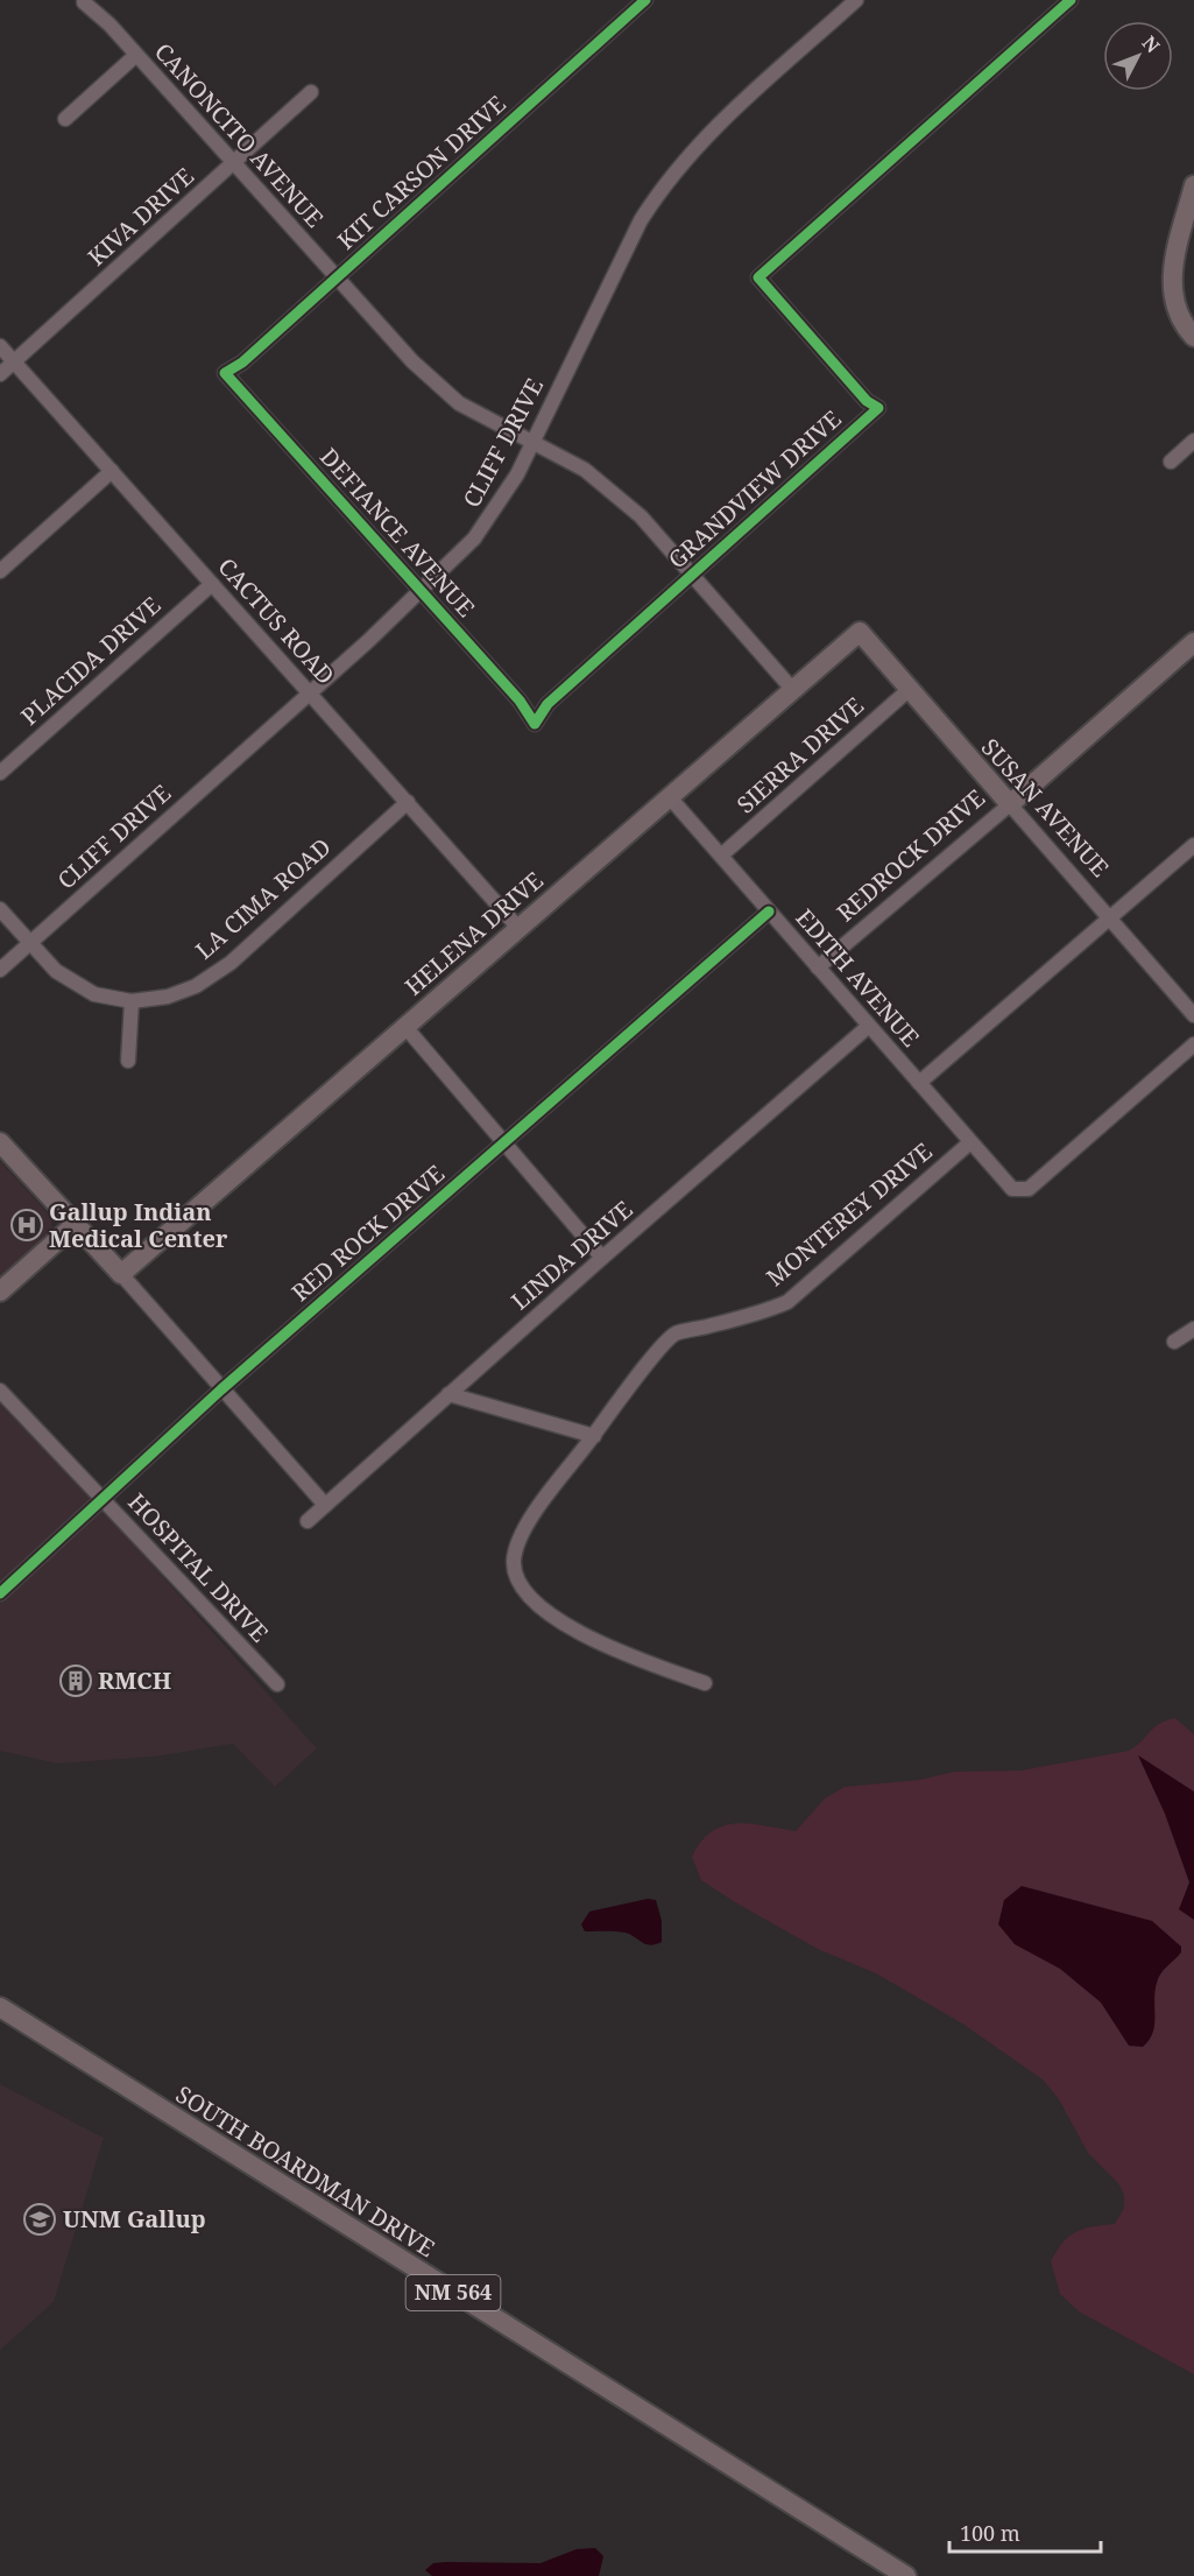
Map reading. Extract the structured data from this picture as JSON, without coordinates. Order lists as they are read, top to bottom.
{
  "streets": {
    "main road": [
      "SUSAN AVENUE",
      "REDROCK DRIVE",
      "HELENA DRIVE",
      "SOUTH BOARDMAN DRIVE",
      "NM 564"
    ],
    "street": [
      "CANONCITO AVENUE",
      "KIT CARSON DRIVE",
      "KIVA DRIVE",
      "CLIFF DRIVE",
      "GRANDVIEW DRIVE",
      "DEFIANCE AVENUE",
      "CACTUS ROAD",
      "PLACIDA DRIVE",
      "SIERRA DRIVE",
      "LA CIMA ROAD",
      "EDITH AVENUE",
      "MONTEREY DRIVE",
      "RED ROCK DRIVE",
      "LINDA DRIVE",
      "HOSPITAL DRIVE"
    ]
  },
  "crossings": [
    ["CANONCITO AVENUE", "KIT CARSON DRIVE"],
    ["CANONCITO AVENUE", "KIVA DRIVE"],
    ["CANONCITO AVENUE", "CLIFF DRIVE"],
    ["CANONCITO AVENUE", "GRANDVIEW DRIVE"],
    ["CANONCITO AVENUE", "HELENA DRIVE"],
    ["KIT CARSON DRIVE", "DEFIANCE AVENUE"],
    ["KIVA DRIVE", "CACTUS ROAD"],
    ["CLIFF DRIVE", "DEFIANCE AVENUE"],
    ["CLIFF DRIVE", "CACTUS ROAD"],
    ["CLIFF DRIVE", "LA CIMA ROAD"],
    ["GRANDVIEW DRIVE", "DEFIANCE AVENUE"],
    ["CACTUS ROAD", "PLACIDA DRIVE"],
    ["CACTUS ROAD", "LA CIMA ROAD"],
    ["CACTUS ROAD", "HELENA DRIVE"],
    ["SIERRA DRIVE", "SUSAN AVENUE"],
    ["SIERRA DRIVE", "EDITH AVENUE"],
    ["SUSAN AVENUE", "REDROCK DRIVE"],
    ["SUSAN AVENUE", "HELENA DRIVE"],
    ["REDROCK DRIVE", "EDITH AVENUE"],
    ["HELENA DRIVE", "EDITH AVENUE"],
    ["EDITH AVENUE", "MONTEREY DRIVE"],
    ["EDITH AVENUE", "RED ROCK DRIVE"],
    ["EDITH AVENUE", "LINDA DRIVE"],
    ["RED ROCK DRIVE", "HOSPITAL DRIVE"]
  ],
  "places": {
    "hospital": ["Gallup Indian Medical Center"],
    "building": ["RMCH"],
    "school or university": ["UNM Gallup"]
  },
  "scale_bar": "100 m",
  "north": "top right"
}
